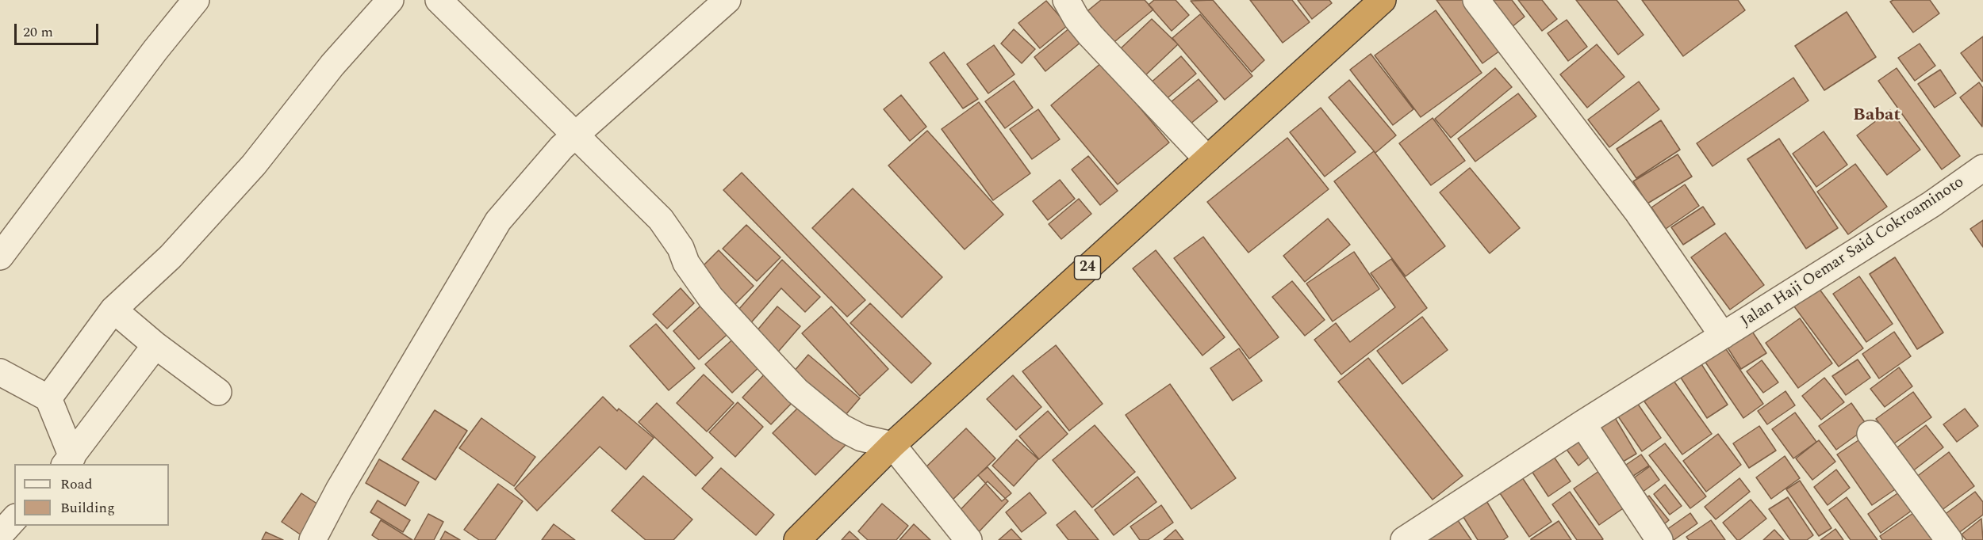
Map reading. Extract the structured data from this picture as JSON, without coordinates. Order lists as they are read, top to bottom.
{
  "streets": {
    "highway": ["24"],
    "street": ["Jalan Haji Oemar Said Cokroaminoto"]
  },
  "districts": ["Babat"],
  "legend": ["Road", "Building"],
  "scale_bar": "20 m"
}
